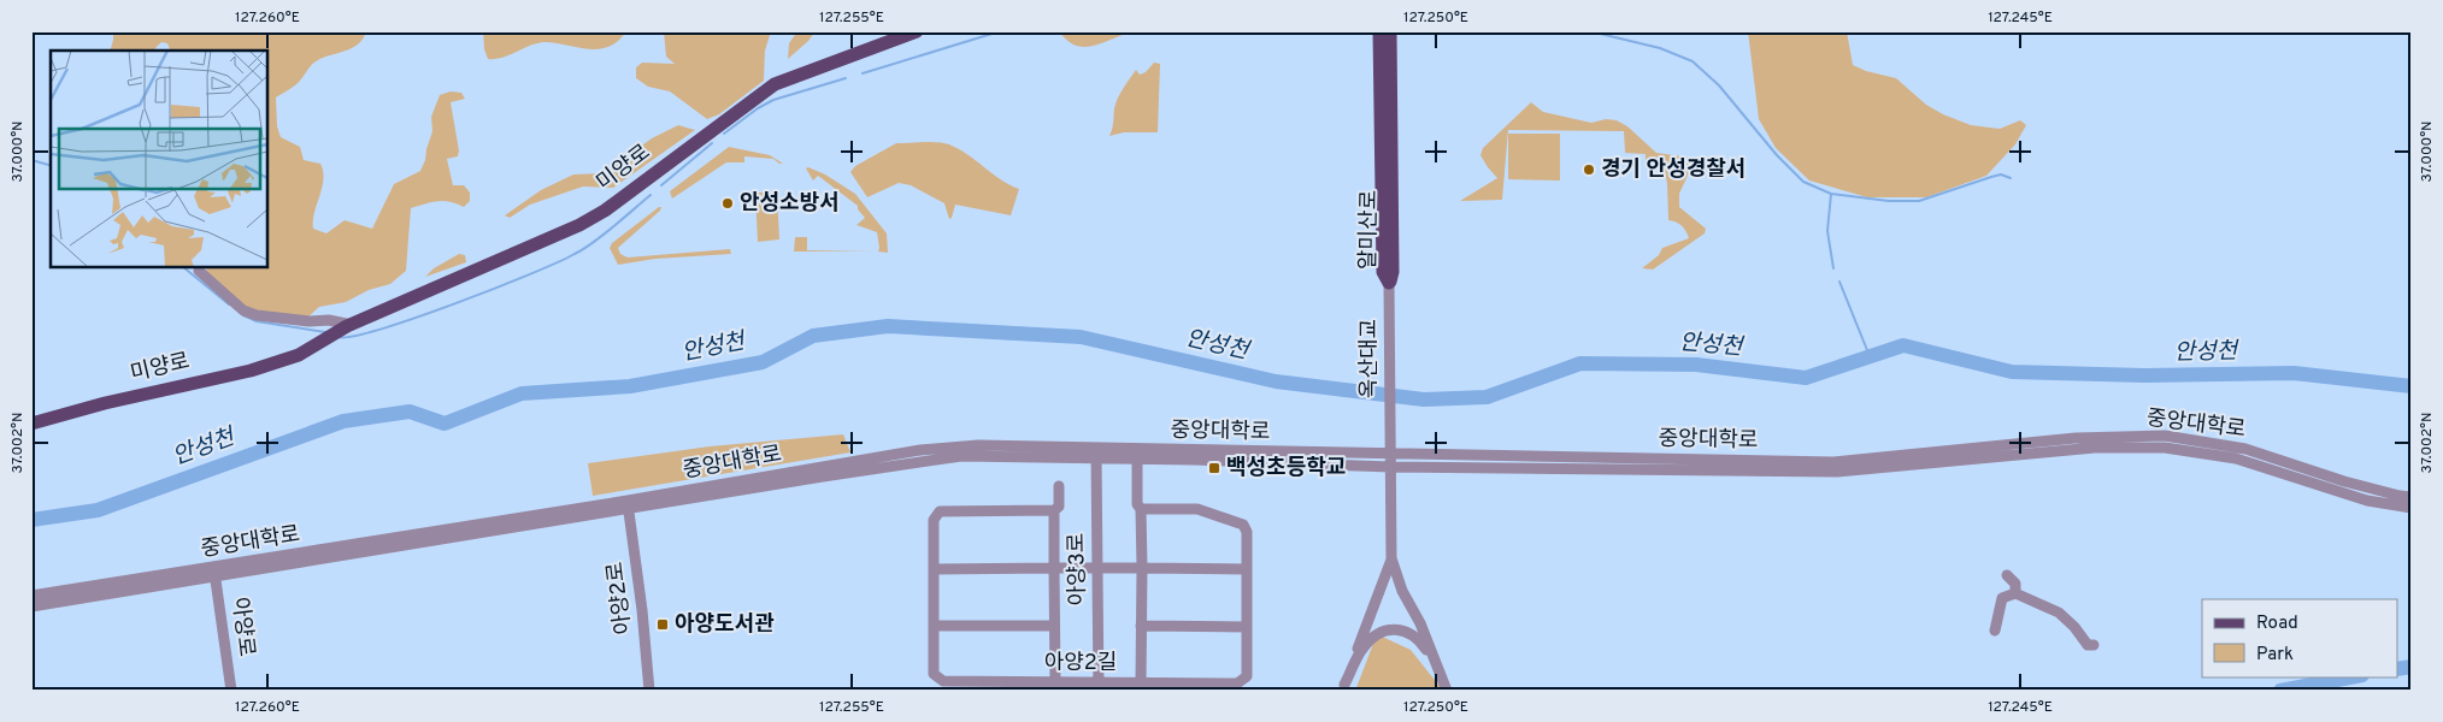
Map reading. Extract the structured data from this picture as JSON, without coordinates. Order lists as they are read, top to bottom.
{
  "streets": {
    "main road": ["미양로", "알미산로"],
    "street": [
      "옥산대교",
      "중앙대학로",
      "아양3로",
      "아양2로",
      "아양로",
      "아양2길"
    ]
  },
  "crossings": [
    ["알미산로", "옥산대교"],
    ["옥산대교", "중앙대학로"],
    ["중앙대학로", "아양3로"],
    ["중앙대학로", "아양2로"],
    ["중앙대학로", "아양로"],
    ["아양3로", "아양2길"]
  ],
  "water": ["안성천"],
  "places": {
    "other": ["경기 안성경찰서", "안성소방서"],
    "transit": ["백성초등학교", "아양도서관"]
  },
  "legend": ["Road", "Park"],
  "coordinates": [
    "127.260°E",
    "127.255°E",
    "127.250°E",
    "127.245°E",
    "37.000°N",
    "37.002°N"
  ]
}
